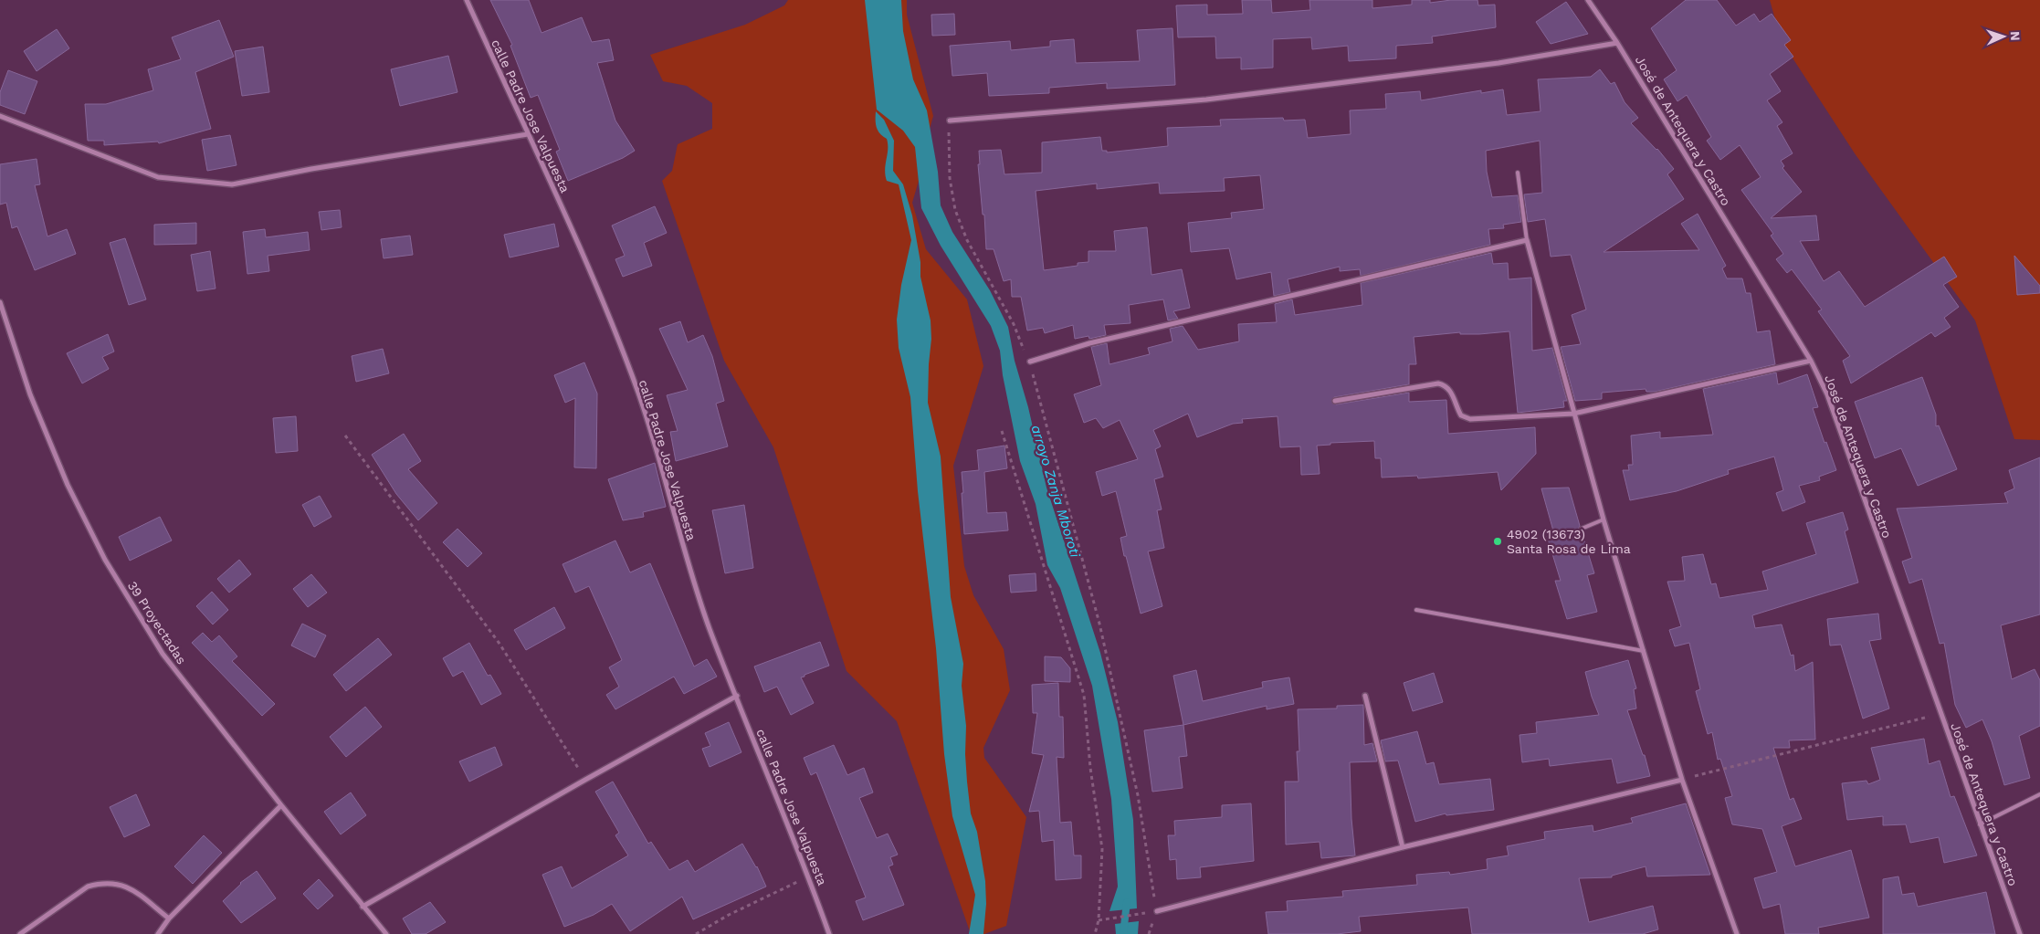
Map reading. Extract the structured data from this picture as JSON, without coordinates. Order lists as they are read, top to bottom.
{
  "streets": {
    "street": ["calle Padre Jose Valpuesta", "José de Antequera y Castro", "39 Proyectadas"]
  },
  "water": ["arroyo Zanja Mboroti"],
  "places": ["4902 (13673) Santa Rosa de Lima"],
  "north": "right"
}
